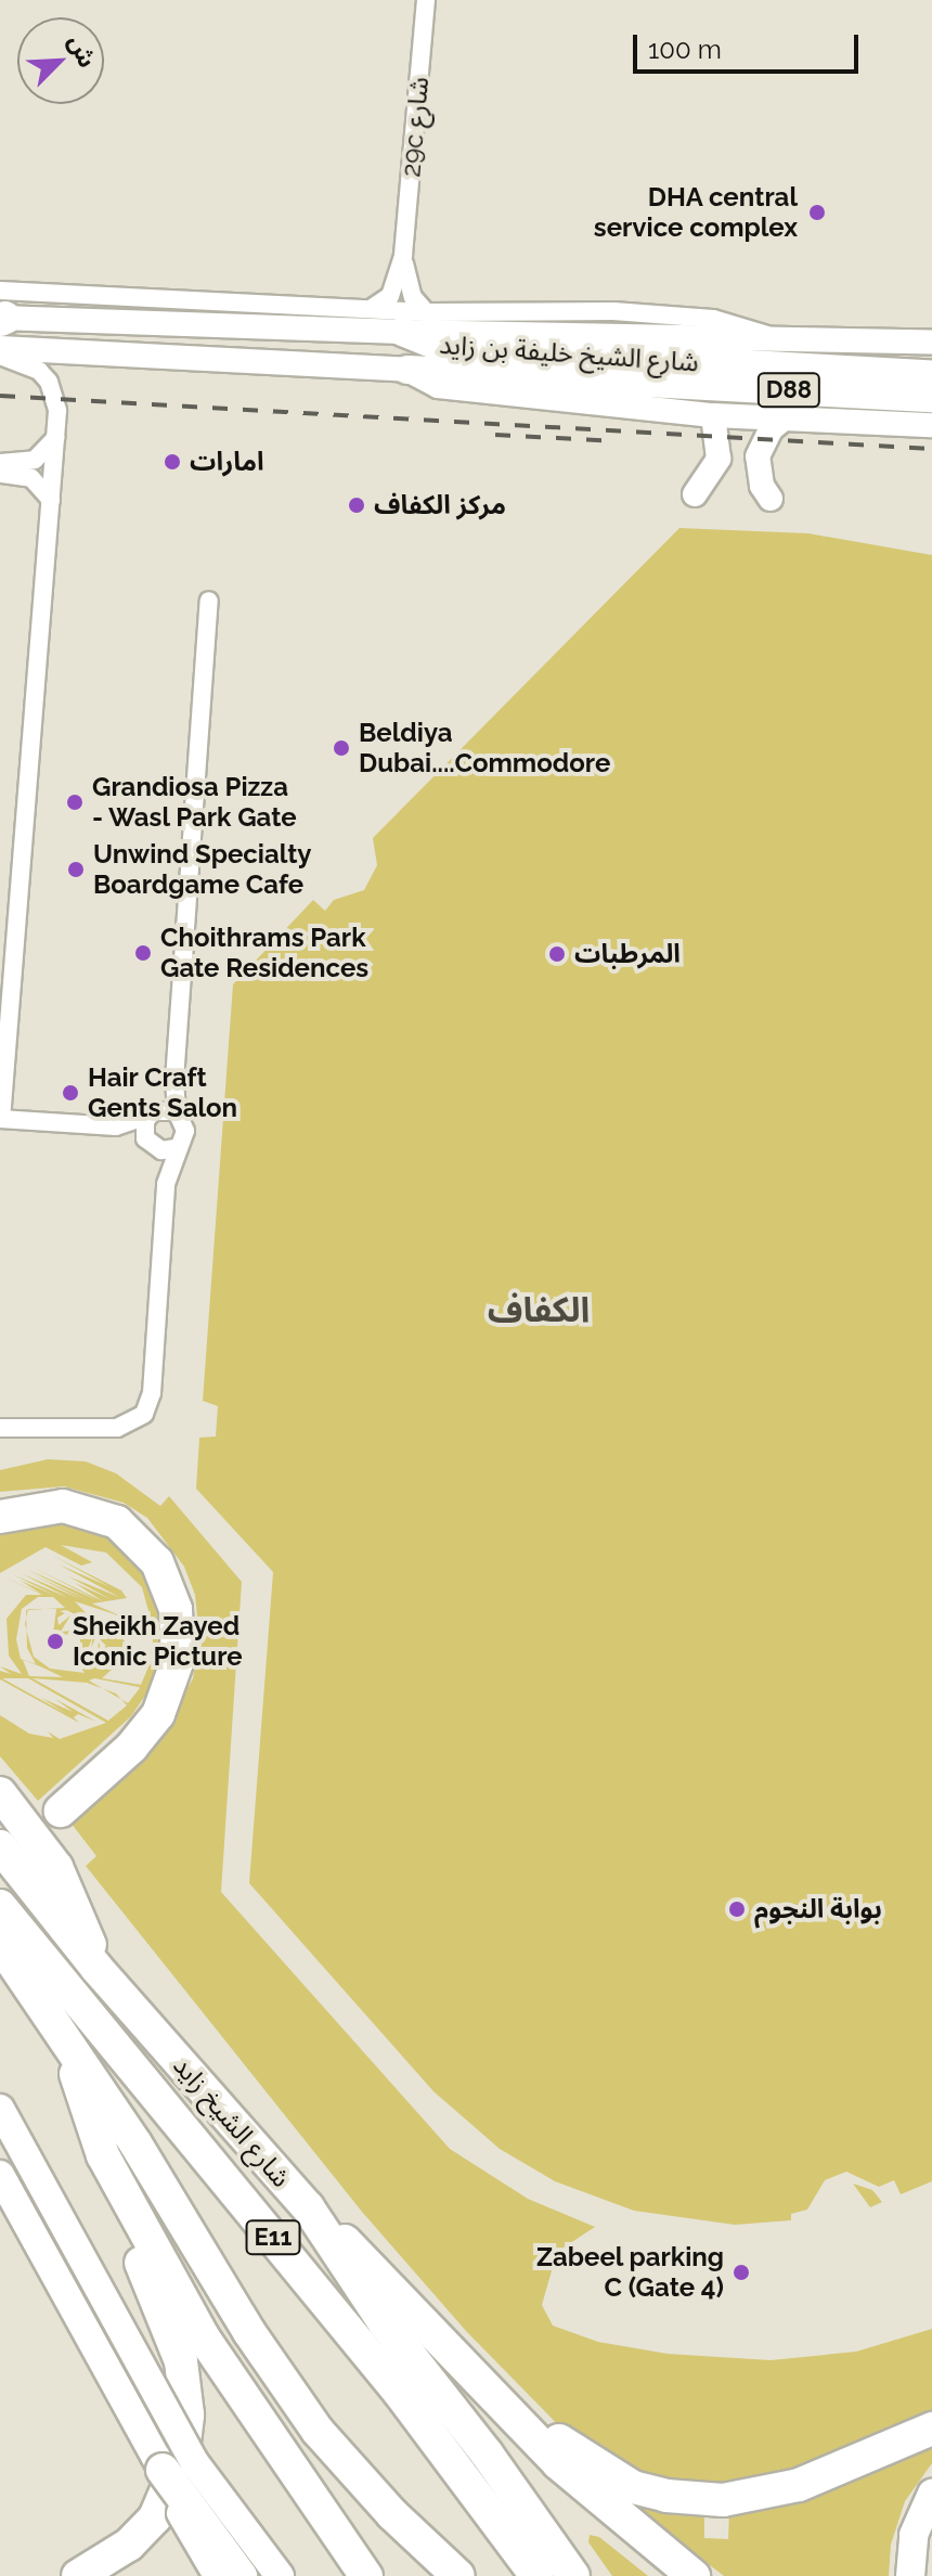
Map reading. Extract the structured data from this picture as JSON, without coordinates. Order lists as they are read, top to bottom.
{
  "streets": {
    "highway": ["شارع الشيخ زايد", "E11"],
    "main road": ["شارع الشيخ خليفة بن زايد", "D88"],
    "street": ["29c شارع"]
  },
  "districts": ["الكفاف"],
  "places": [
    "DHA central service complex",
    "امارات",
    "مركز الكفاف",
    "Beldiya Dubai....Commodore",
    "Grandiosa Pizza - Wasl Park Gate",
    "Unwind Specialty Boardgame Cafe",
    "Choithrams Park Gate Residences",
    "المرطبات",
    "Hair Craft Gents Salon",
    "Sheikh Zayed Iconic Picture",
    "بوابة النجوم",
    "Zabeel parking C (Gate 4)"
  ],
  "scale_bar": "100 m",
  "north": "top right"
}
